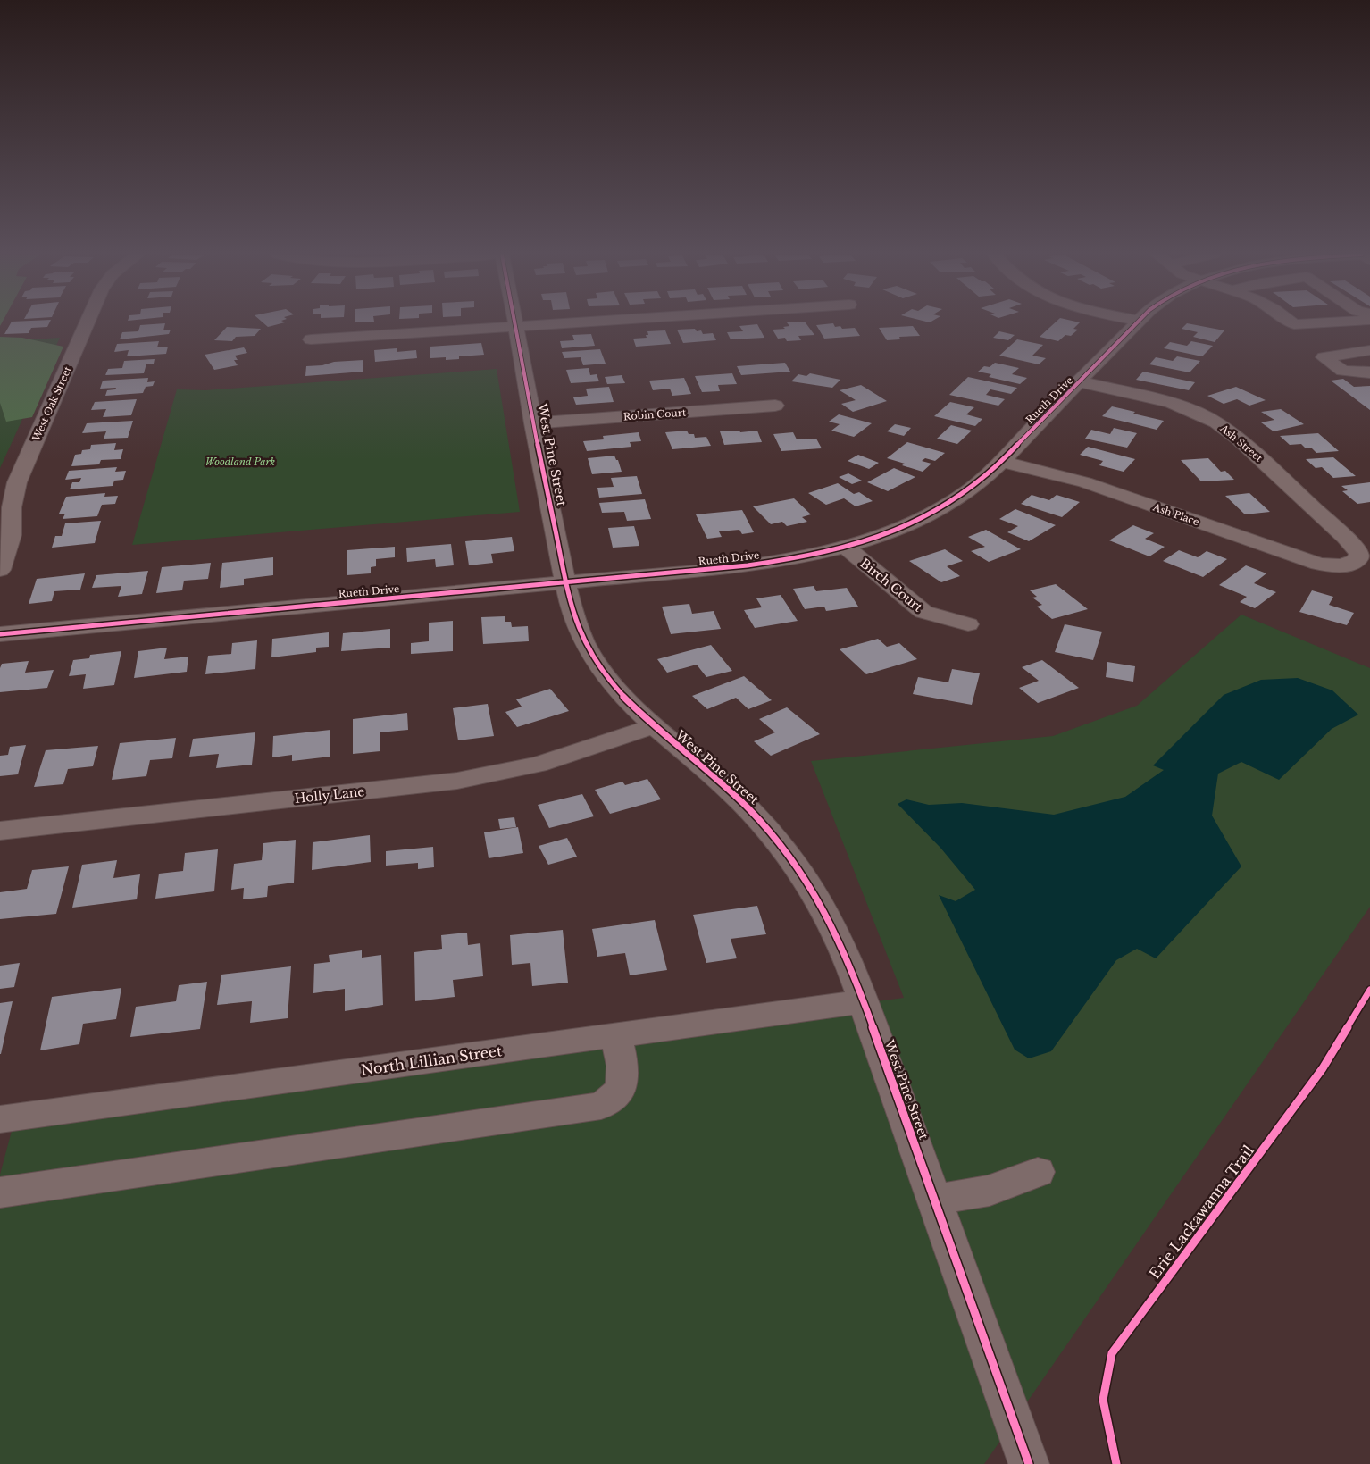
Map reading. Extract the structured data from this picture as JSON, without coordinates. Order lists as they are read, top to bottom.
{
  "streets": {
    "street": [
      "Rueth Drive",
      "West Oak Street",
      "Robin Court",
      "Ash Street",
      "West Pine Street",
      "Ash Place",
      "Birch Court",
      "Holly Lane",
      "North Lillian Street"
    ],
    "cycle path": ["Erie Lackawanna Trail"]
  },
  "crossings": [
    ["Rueth Drive", "Ash Street"],
    ["Rueth Drive", "West Pine Street"],
    ["Rueth Drive", "Ash Place"],
    ["Rueth Drive", "Birch Court"],
    ["Robin Court", "West Pine Street"],
    ["Ash Street", "Ash Place"],
    ["West Pine Street", "Holly Lane"],
    ["West Pine Street", "North Lillian Street"]
  ],
  "parks": ["Woodland Park"]
}
